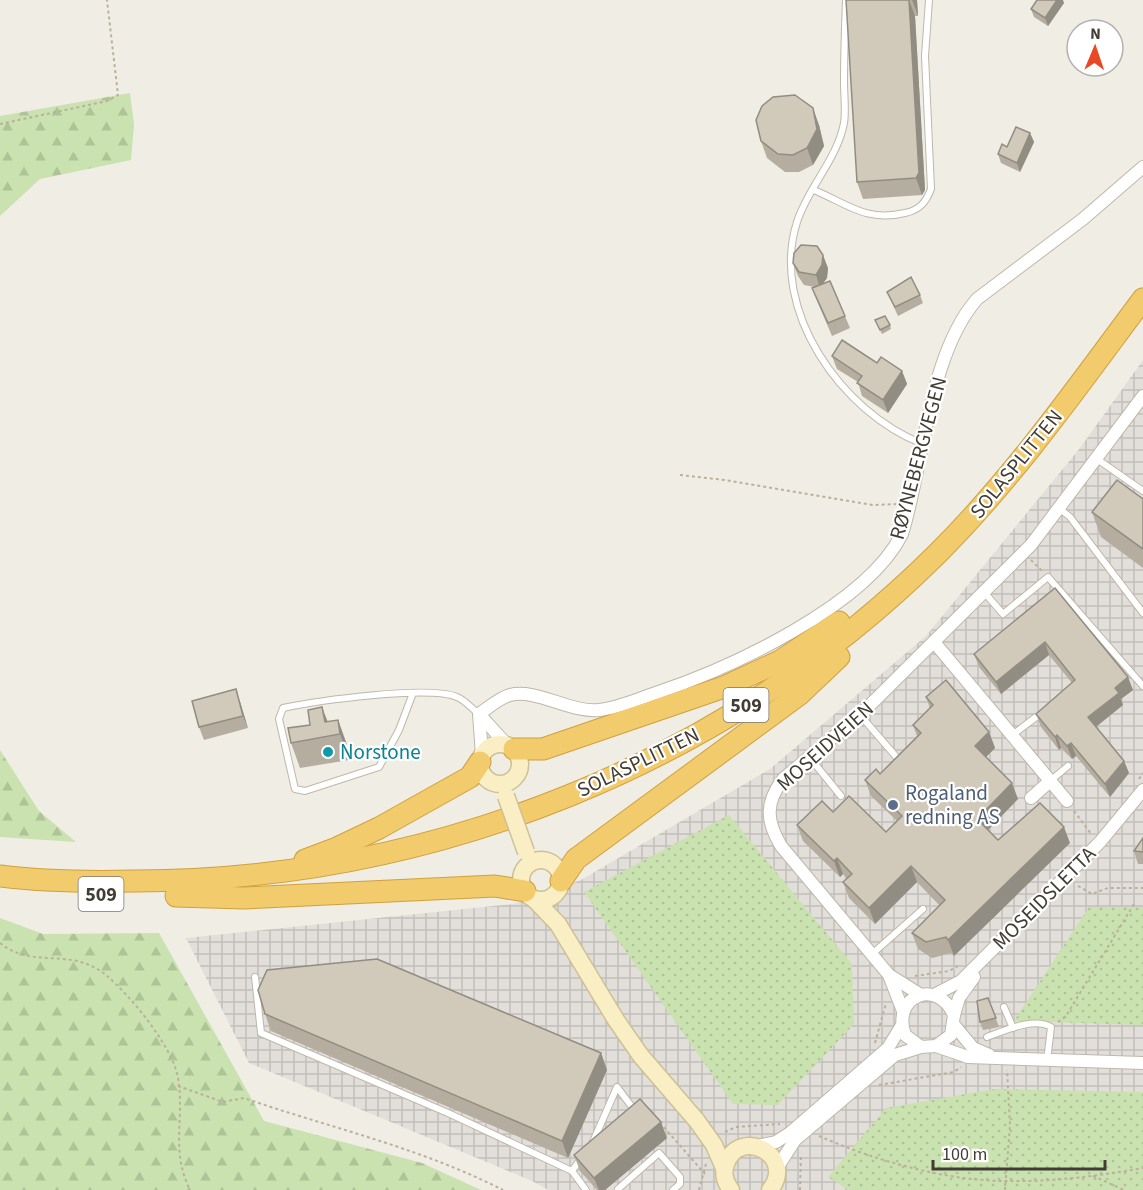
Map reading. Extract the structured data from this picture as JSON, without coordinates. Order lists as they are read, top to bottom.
{
  "streets": {
    "highway": ["SOLASPLITTEN", "509"],
    "street": ["RØYNEBERGVEGEN", "MOSEIDVEIEN", "MOSEIDSLETTA"]
  },
  "crossings": [
    ["SOLASPLITTEN", "509"]
  ],
  "places": ["Norstone", "Rogaland redning AS"],
  "scale_bar": "100 m",
  "north": "top"
}
